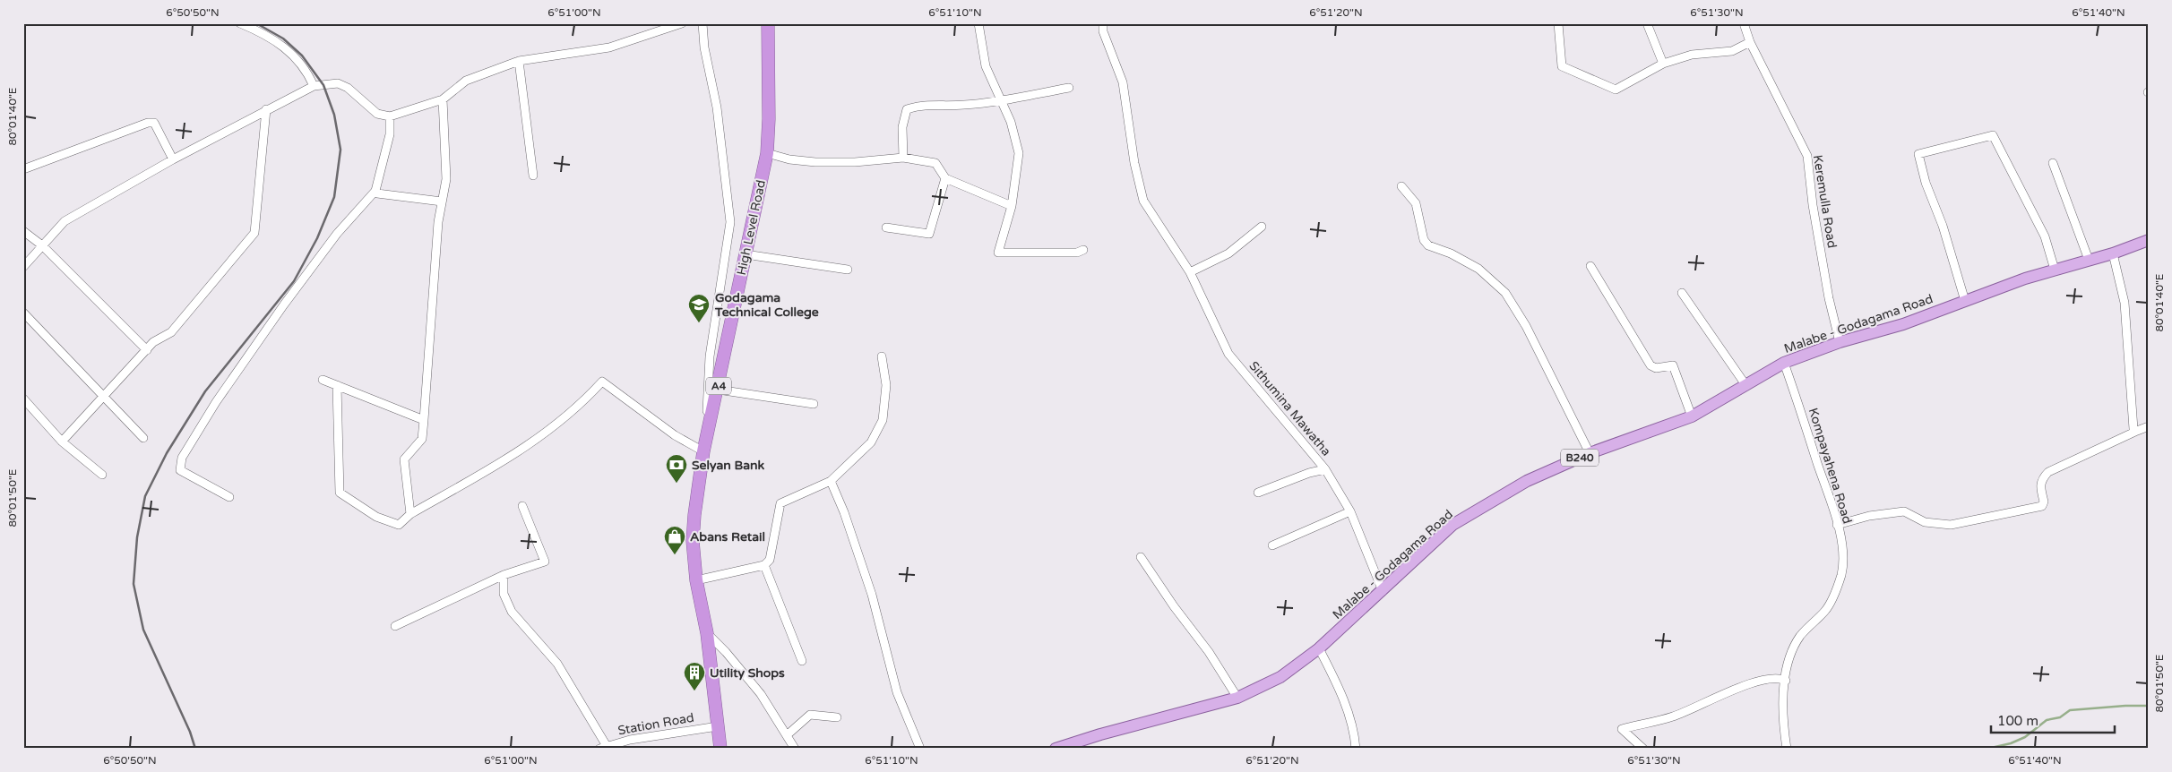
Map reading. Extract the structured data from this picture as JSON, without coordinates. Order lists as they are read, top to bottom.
{
  "streets": {
    "highway": ["High Level Road", "A4"],
    "main road": ["Malabe - Godagama Road", "B240"],
    "street": [
      "Keremulla Road",
      "Sithumina Mawatha",
      "Kompayahena Road",
      "Station Road"
    ]
  },
  "crossings": [
    ["Keremulla Road", "Malabe - Godagama Road"],
    ["High Level Road", "Station Road"],
    ["Malabe - Godagama Road", "Sithumina Mawatha"],
    ["Malabe - Godagama Road", "Kompayahena Road"]
  ],
  "places": {
    "school or university": ["Godagama Technical College"],
    "bank": ["Selyan Bank"],
    "shop": ["Abans Retail"],
    "building": ["Utility Shops"]
  },
  "scale_bar": "100 m",
  "coordinates": [
    "6°50'50\"N",
    "6°51'00\"N",
    "6°51'10\"N",
    "6°51'20\"N",
    "6°51'30\"N",
    "6°51'40\"N",
    "80°01'40\"E",
    "80°01'50\"E"
  ]
}
